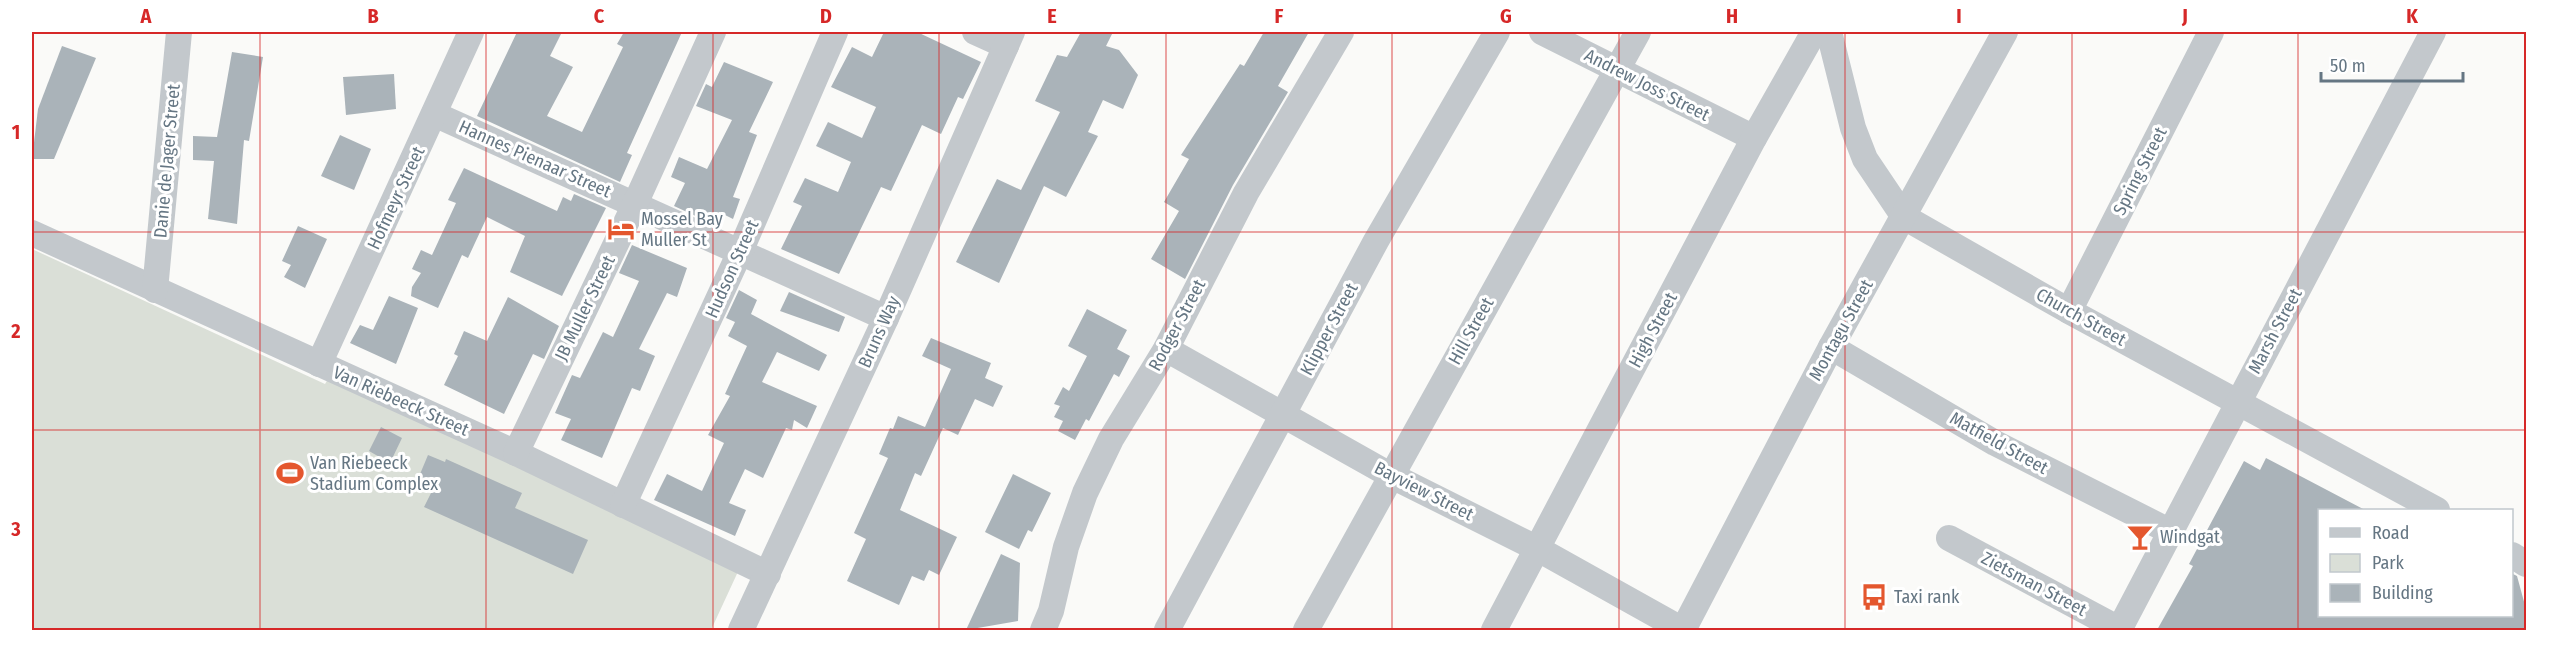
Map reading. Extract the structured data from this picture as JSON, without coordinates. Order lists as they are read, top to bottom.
{
  "streets": {
    "street": [
      "Andrew Joss Street",
      "Hannes Pienaar Street",
      "Danie de Jager Street",
      "Spring Street",
      "Hofmeyr Street",
      "Hudson Street",
      "JB Muller Street",
      "Church Street",
      "Rodger Street",
      "Klipper Street",
      "High Street",
      "Montagu Street",
      "Hill Street",
      "Marsh Street",
      "Bruns Way",
      "Van Riebeeck Street",
      "Matfield Street",
      "Bayview Street",
      "Zietsman Street"
    ]
  },
  "crossings": [
    ["Andrew Joss Street", "High Street"],
    ["Andrew Joss Street", "Hill Street"],
    ["Hannes Pienaar Street", "Hofmeyr Street"],
    ["Hannes Pienaar Street", "Hudson Street"],
    ["Hannes Pienaar Street", "JB Muller Street"],
    ["Hannes Pienaar Street", "Bruns Way"],
    ["Danie de Jager Street", "Van Riebeeck Street"],
    ["Spring Street", "Church Street"],
    ["Hofmeyr Street", "Van Riebeeck Street"],
    ["Hudson Street", "Van Riebeeck Street"],
    ["JB Muller Street", "Van Riebeeck Street"],
    ["Church Street", "Montagu Street"],
    ["Church Street", "Marsh Street"],
    ["Rodger Street", "Bayview Street"],
    ["Klipper Street", "Bayview Street"],
    ["High Street", "Bayview Street"],
    ["Montagu Street", "Matfield Street"],
    ["Montagu Street", "Bayview Street"],
    ["Hill Street", "Bayview Street"],
    ["Marsh Street", "Matfield Street"],
    ["Marsh Street", "Zietsman Street"],
    ["Bruns Way", "Van Riebeeck Street"]
  ],
  "places": {
    "hotel": ["Mossel Bay Muller St"],
    "sports": ["Van Riebeeck Stadium Complex"],
    "bar": ["Windgat"],
    "bus stop": ["Taxi rank"]
  },
  "legend": ["Road", "Park", "Building"],
  "scale_bar": "50 m",
  "grid": {
    "columns": [
      "A",
      "B",
      "C",
      "D",
      "E",
      "F",
      "G",
      "H",
      "I",
      "J",
      "K"
    ],
    "rows": ["1", "2", "3"]
  }
}
